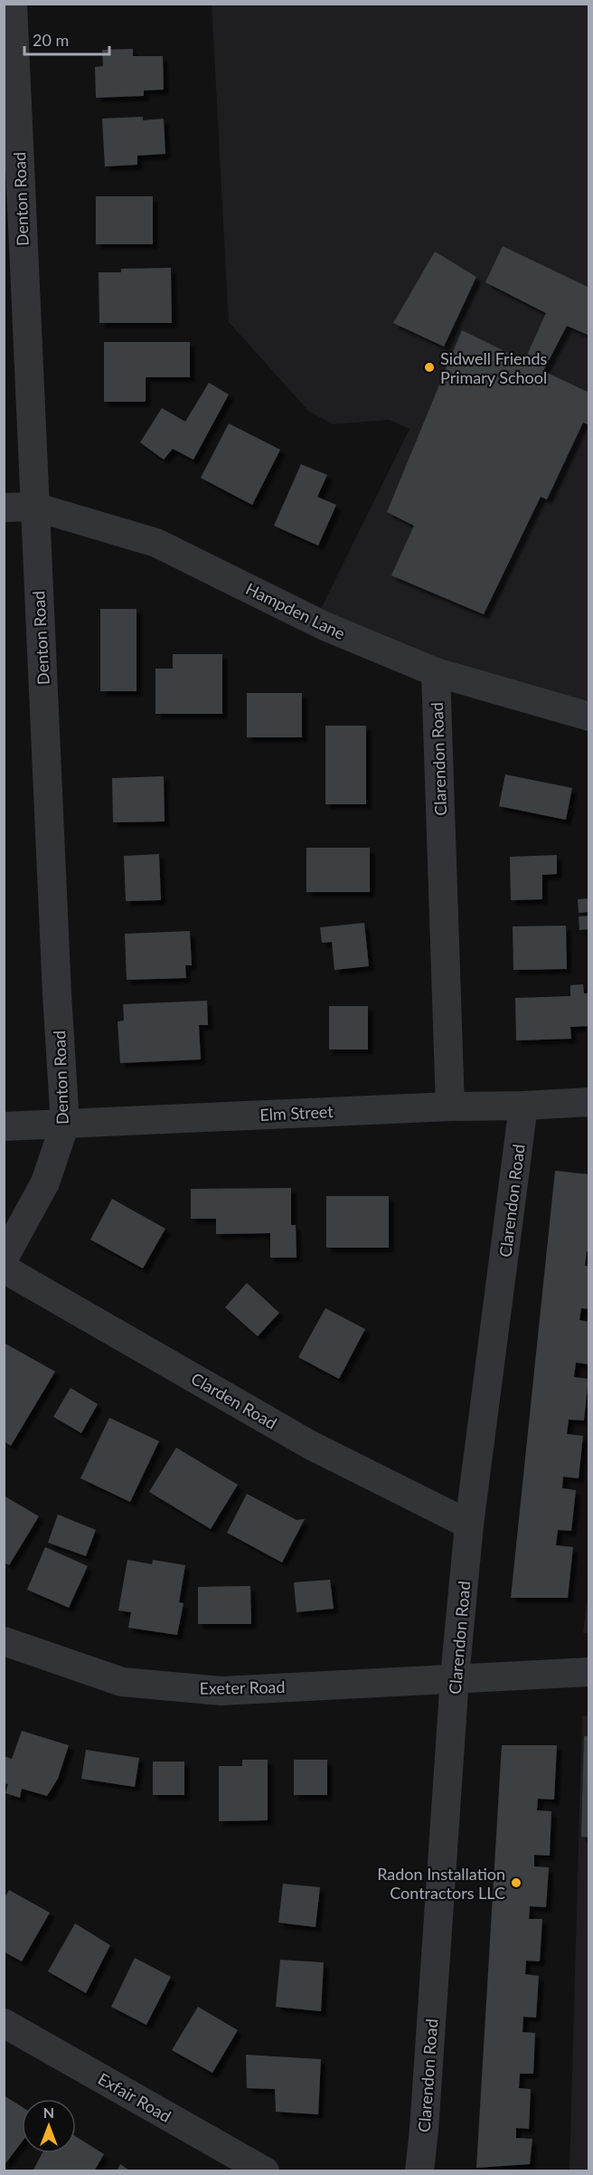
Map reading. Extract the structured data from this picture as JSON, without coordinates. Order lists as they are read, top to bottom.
{
  "streets": {
    "street": [
      "Denton Road",
      "Hampden Lane",
      "Clarendon Road",
      "Elm Street",
      "Clarden Road",
      "Exeter Road",
      "Exfair Road"
    ]
  },
  "crossings": [
    ["Denton Road", "Hampden Lane"],
    ["Denton Road", "Elm Street"],
    ["Hampden Lane", "Clarendon Road"],
    ["Clarendon Road", "Elm Street"],
    ["Clarendon Road", "Clarden Road"],
    ["Clarendon Road", "Exeter Road"]
  ],
  "places": ["Sidwell Friends Primary School", "Radon Installation Contractors LLC"],
  "scale_bar": "20 m",
  "north": "top"
}
